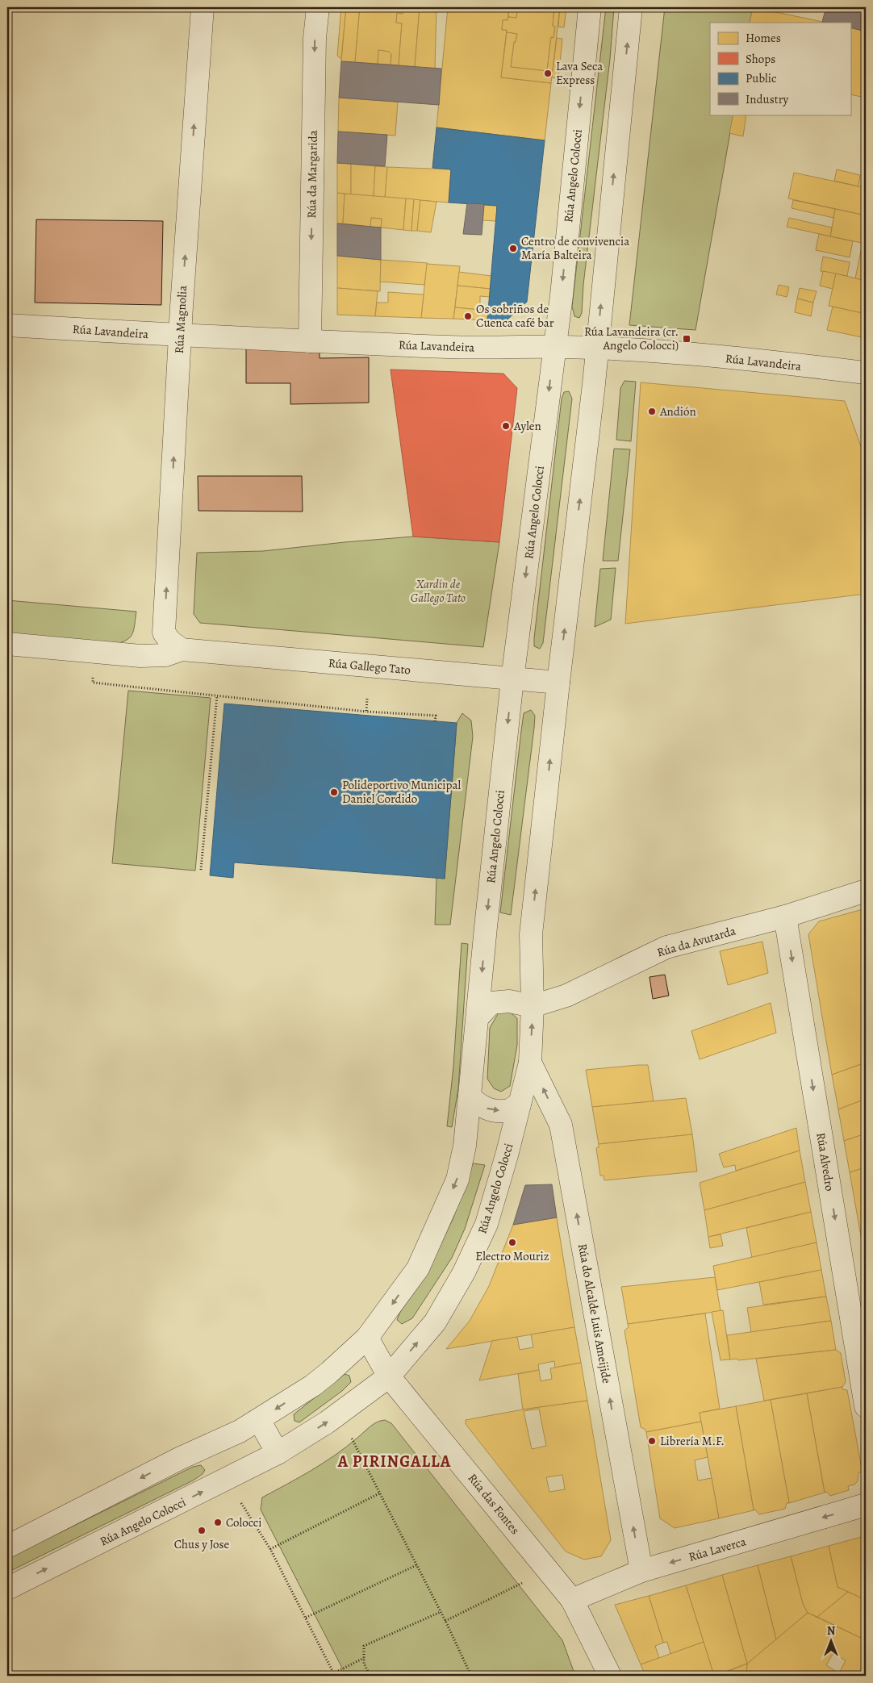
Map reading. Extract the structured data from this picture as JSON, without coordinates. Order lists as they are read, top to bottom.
{
  "streets": {
    "street": [
      "Rúa da Margarida",
      "Rúa Angelo Colocci",
      "Rúa Magnolia",
      "Rúa Lavandeira",
      "Rúa Gallego Tato",
      "Rúa da Avutarda",
      "Rúa Alvedro",
      "Rúa do Alcalde Luis Ameijide",
      "Rúa das Fontes",
      "Rúa Laverca"
    ]
  },
  "crossings": [
    ["Rúa da Margarida", "Rúa Lavandeira"],
    ["Rúa Angelo Colocci", "Rúa Lavandeira"],
    ["Rúa Angelo Colocci", "Rúa Gallego Tato"],
    ["Rúa Angelo Colocci", "Rúa da Avutarda"],
    ["Rúa Angelo Colocci", "Rúa do Alcalde Luis Ameijide"],
    ["Rúa Angelo Colocci", "Rúa das Fontes"],
    ["Rúa Magnolia", "Rúa Lavandeira"],
    ["Rúa Magnolia", "Rúa Gallego Tato"],
    ["Rúa da Avutarda", "Rúa Alvedro"],
    ["Rúa do Alcalde Luis Ameijide", "Rúa Laverca"],
    ["Rúa das Fontes", "Rúa Laverca"]
  ],
  "one_way": [
    "Rúa da Margarida",
    "Rúa Magnolia",
    "Rúa Alvedro",
    "Rúa do Alcalde Luis Ameijide",
    "Rúa Laverca"
  ],
  "districts": ["A PIRINGALLA"],
  "parks": ["Xardín de Gallego Tato"],
  "places": {
    "other": [
      "Lava Seca Express",
      "Centro de convivencia María Balteira",
      "Os sobriños de Cuenca café bar",
      "Andión",
      "Aylen",
      "Polideportivo Municipal Daniel Cordido",
      "Electro Mouriz",
      "Librería M.F.",
      "Colocci",
      "Chus y Jose"
    ],
    "transit": ["Rúa Lavandeira (cr. Angelo Colocci)"]
  },
  "legend": [
    "Homes",
    "Shops",
    "Public",
    "Industry"
  ],
  "north": "top"
}
